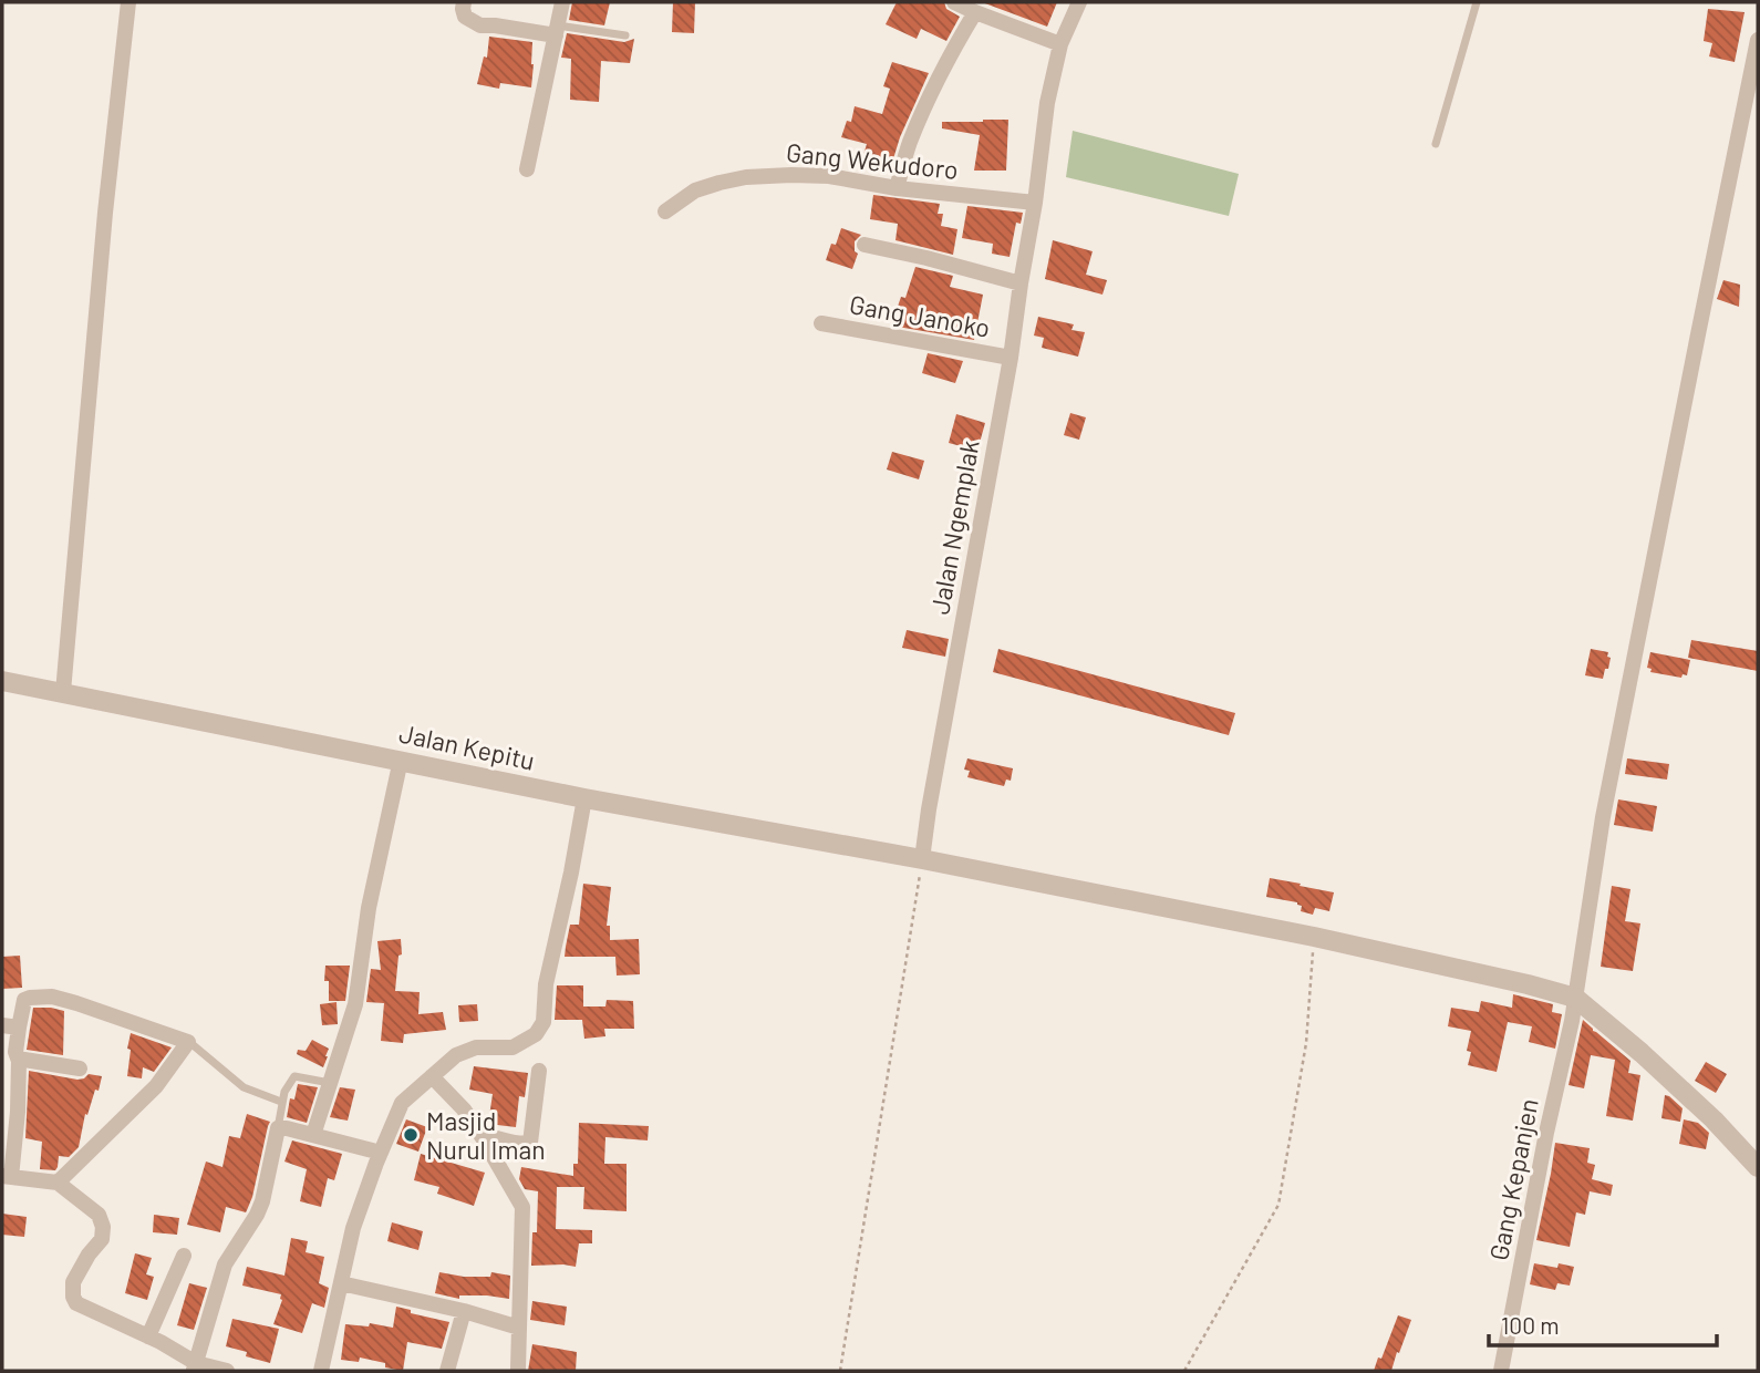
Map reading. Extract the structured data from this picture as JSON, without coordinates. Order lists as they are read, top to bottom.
{
  "streets": {
    "street": [
      "Gang Wekudoro",
      "Gang Janoko",
      "Jalan Ngemplak",
      "Jalan Kepitu",
      "Gang Kepanjen"
    ]
  },
  "crossings": [
    ["Gang Wekudoro", "Jalan Ngemplak"],
    ["Gang Janoko", "Jalan Ngemplak"],
    ["Jalan Ngemplak", "Jalan Kepitu"],
    ["Jalan Kepitu", "Gang Kepanjen"]
  ],
  "places": ["Masjid Nurul Iman"],
  "scale_bar": "100 m"
}
